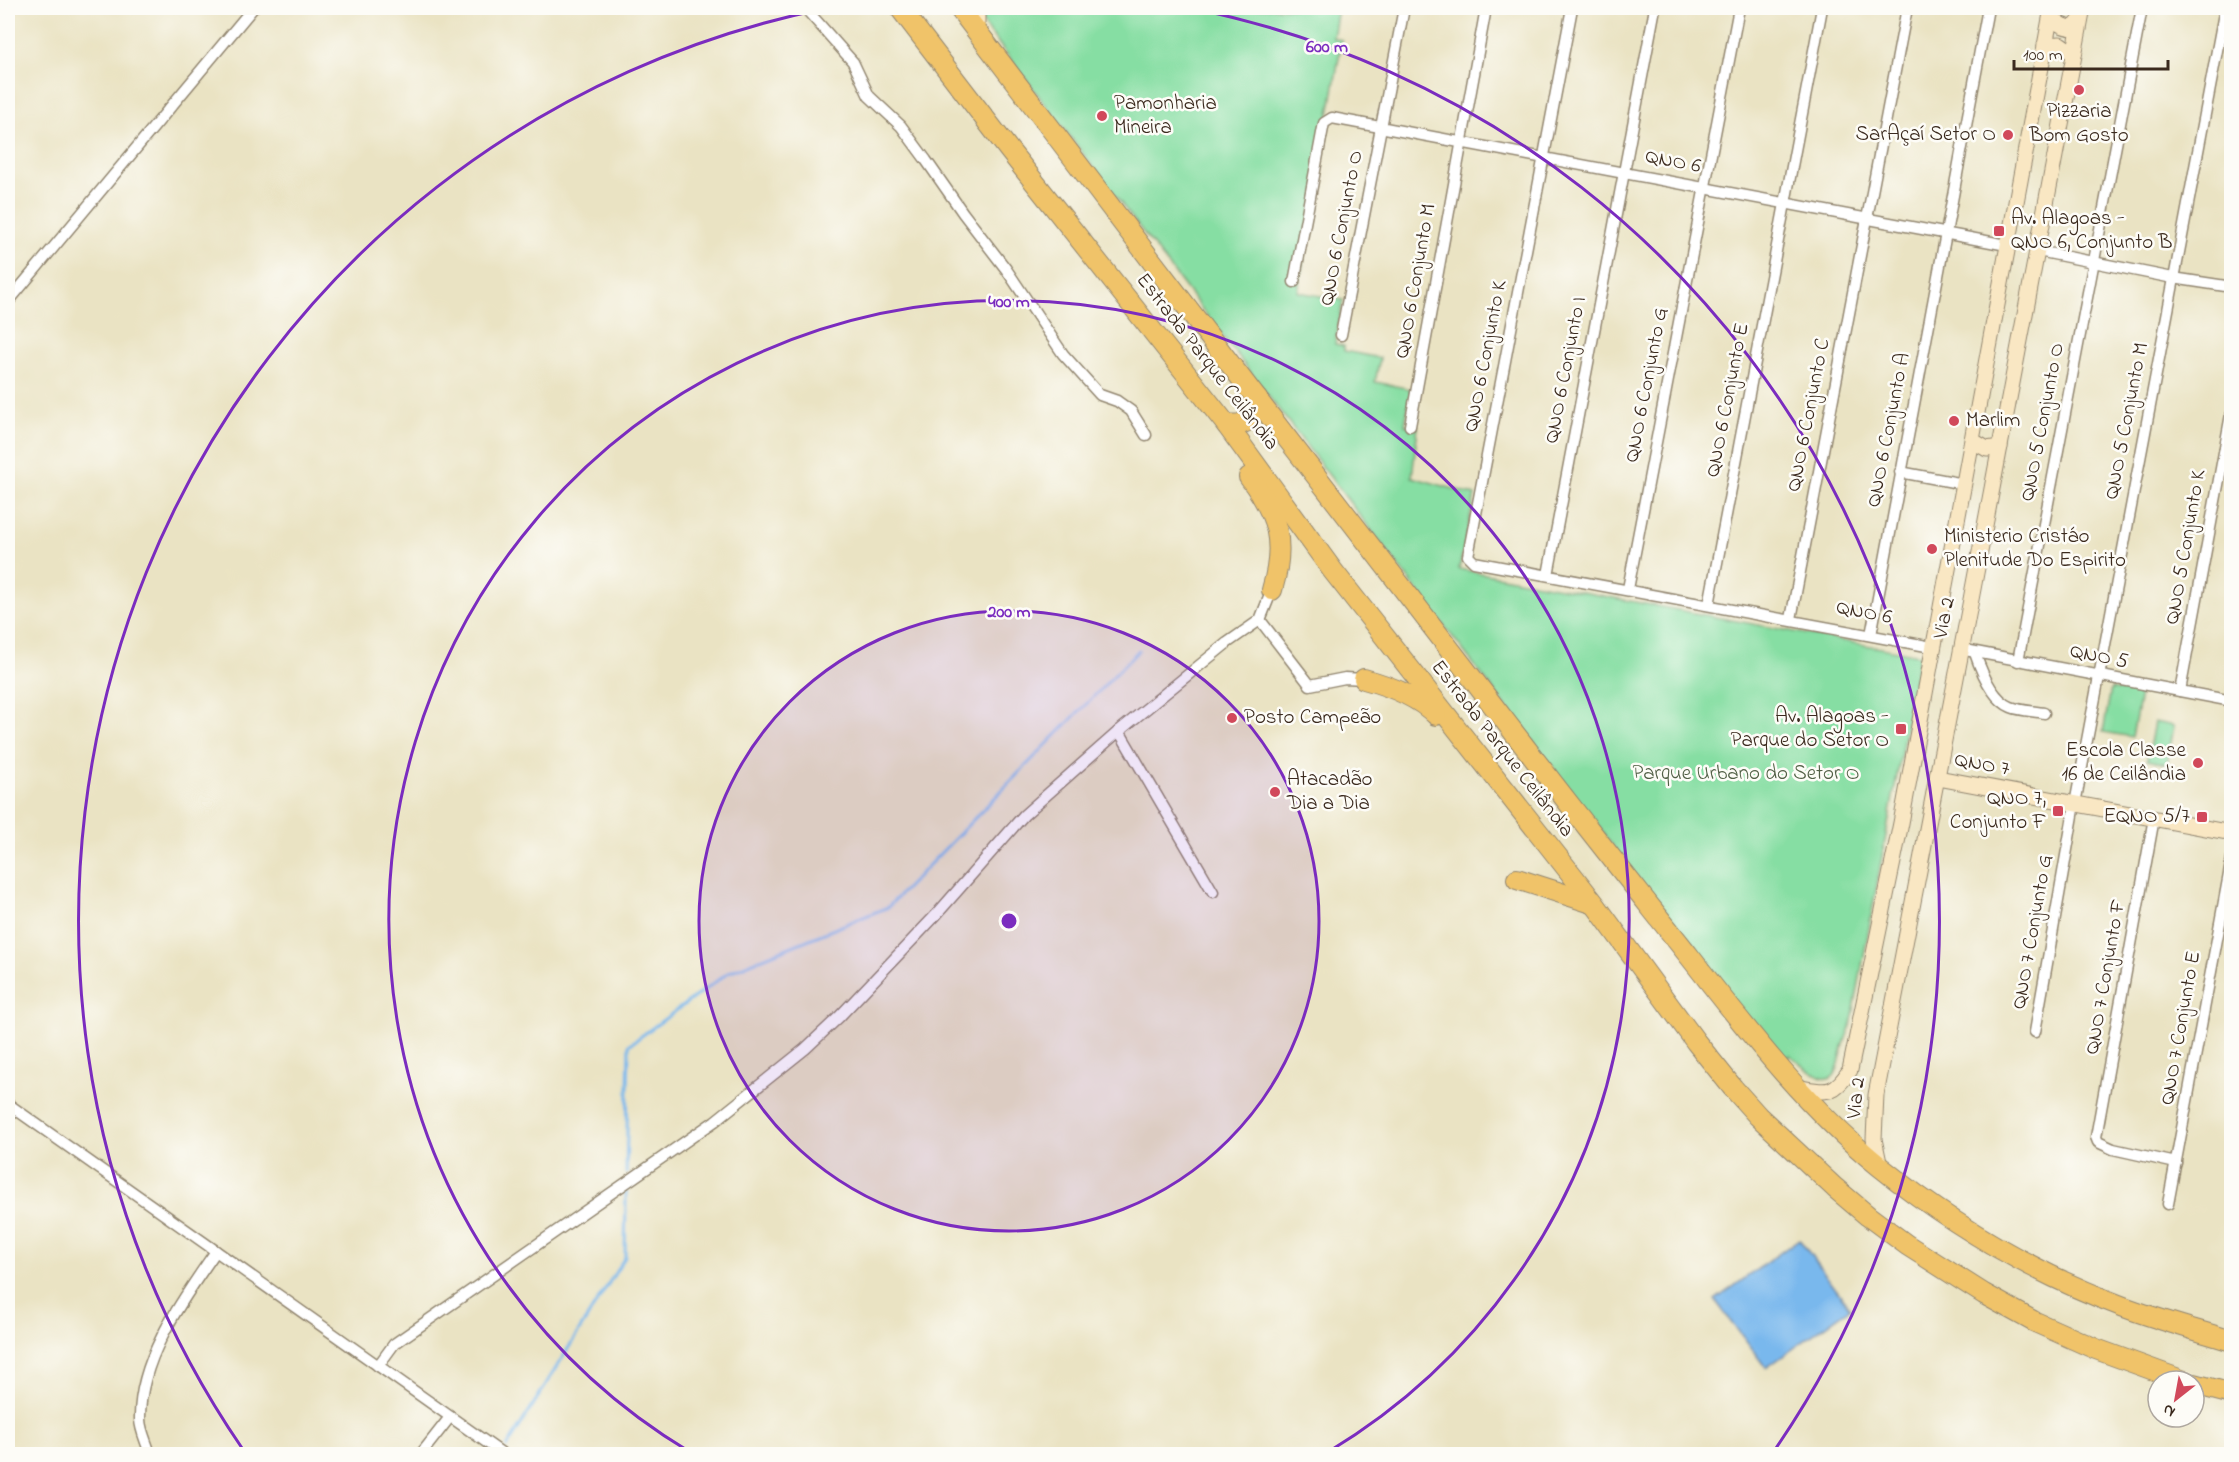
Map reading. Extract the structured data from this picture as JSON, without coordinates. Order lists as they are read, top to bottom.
{
  "streets": {
    "highway": ["Estrada Parque Ceilândia"],
    "main road": ["Via 2", "QNO 7"],
    "street": [
      "QNO 6",
      "QNO 6 Conjunto O",
      "QNO 6 Conjunto M",
      "QNO 6 Conjunto K",
      "QNO 6 Conjunto I",
      "QNO 6 Conjunto G",
      "QNO 6 Conjunto E",
      "QNO 6 Conjunto C",
      "QNO 5 Conjunto M",
      "QNO 5 Conjunto O",
      "QNO 6 Conjunto A",
      "QNO 5 Conjunto K",
      "QNO 5",
      "QNO 7 Conjunto G",
      "QNO 7 Conjunto F",
      "QNO 7 Conjunto E"
    ]
  },
  "crossings": [
    ["QNO 6", "QNO 6 Conjunto O"],
    ["QNO 6", "QNO 6 Conjunto M"],
    ["QNO 6", "QNO 6 Conjunto K"],
    ["QNO 6", "QNO 6 Conjunto I"],
    ["QNO 6", "QNO 6 Conjunto G"],
    ["QNO 6", "QNO 6 Conjunto E"],
    ["QNO 6", "QNO 6 Conjunto C"],
    ["QNO 6", "QNO 6 Conjunto A"],
    ["QNO 6", "Via 2"],
    ["Estrada Parque Ceilândia", "Via 2"],
    ["QNO 5 Conjunto M", "QNO 5"],
    ["QNO 5 Conjunto O", "QNO 5"],
    ["QNO 5 Conjunto K", "QNO 5"],
    ["Via 2", "QNO 5"],
    ["Via 2", "QNO 7"],
    ["QNO 7", "QNO 7 Conjunto G"],
    ["QNO 7", "QNO 7 Conjunto F"],
    ["QNO 7 Conjunto F", "QNO 7 Conjunto E"]
  ],
  "parks": ["Parque Urbano do Setor O"],
  "places": {
    "other": [
      "Pizzaria Bom Gosto",
      "Pamonharia Mineira",
      "SarAçaí Setor O",
      "Marlim",
      "Ministerio Cristáo Plenitude Do Espirito",
      "Posto Campeão",
      "Escola Classe 16 de Ceilândia",
      "Atacadão Dia a Dia"
    ],
    "transit": [
      "Av. Alagoas - QNO 6, Conjunto B",
      "Av. Alagoas - Parque do Setor O",
      "QNO 7, Conjunto F",
      "EQNO 5/7"
    ]
  },
  "scale_bar": "100 m",
  "north": "bottom left",
  "rings": ["600 m", "400 m", "200 m"]
}
